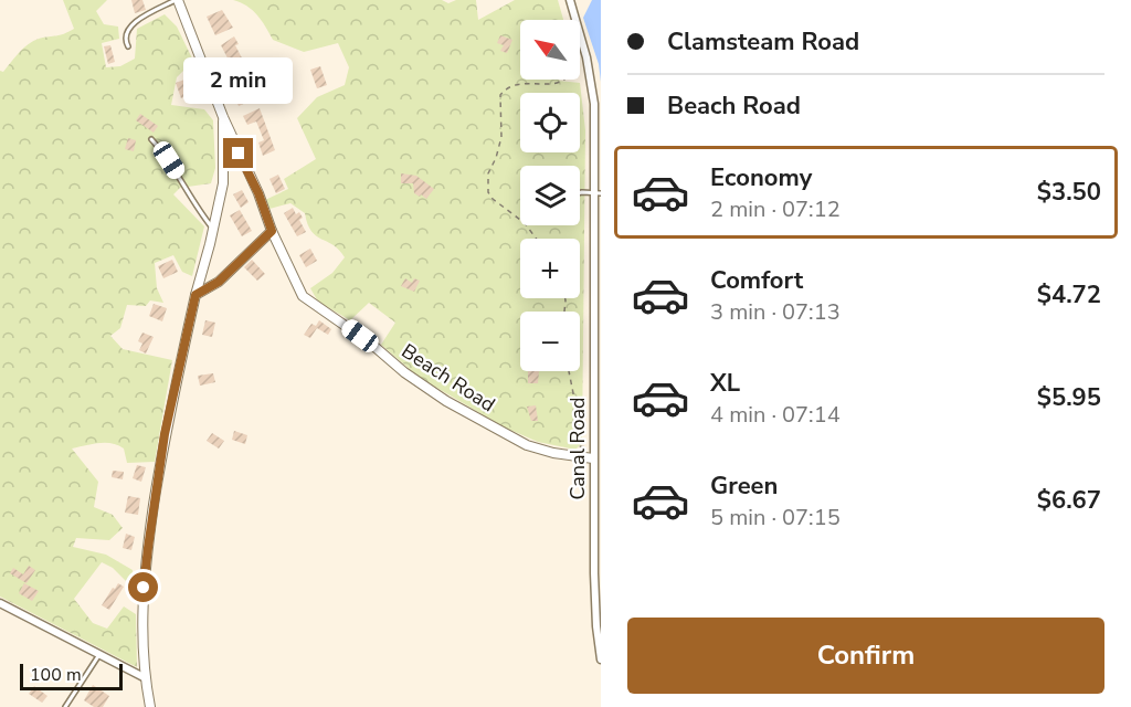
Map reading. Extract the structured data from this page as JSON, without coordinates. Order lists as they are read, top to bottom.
{
  "streets": {
    "street": ["Beach Road", "Canal Road"]
  },
  "crossings": [
    ["Beach Road", "Canal Road"]
  ],
  "scale_bar": "100 m",
  "north": "top left",
  "page": {
    "banner": ["Clamsteam Road", "Beach Road"],
    "map_buttons": ["+", "−"],
    "bubble": "2 min",
    "list": [
      {
        "name": "Economy",
        "note": "2 min · 07:12",
        "value": "$3.50"
      },
      {
        "name": "Comfort",
        "note": "3 min · 07:13",
        "value": "$4.72"
      },
      {
        "name": "XL",
        "note": "4 min · 07:14",
        "value": "$5.95"
      },
      {
        "name": "Green",
        "note": "5 min · 07:15",
        "value": "$6.67"
      }
    ],
    "buttons": "Confirm",
    "scale": "100 m"
  }
}
